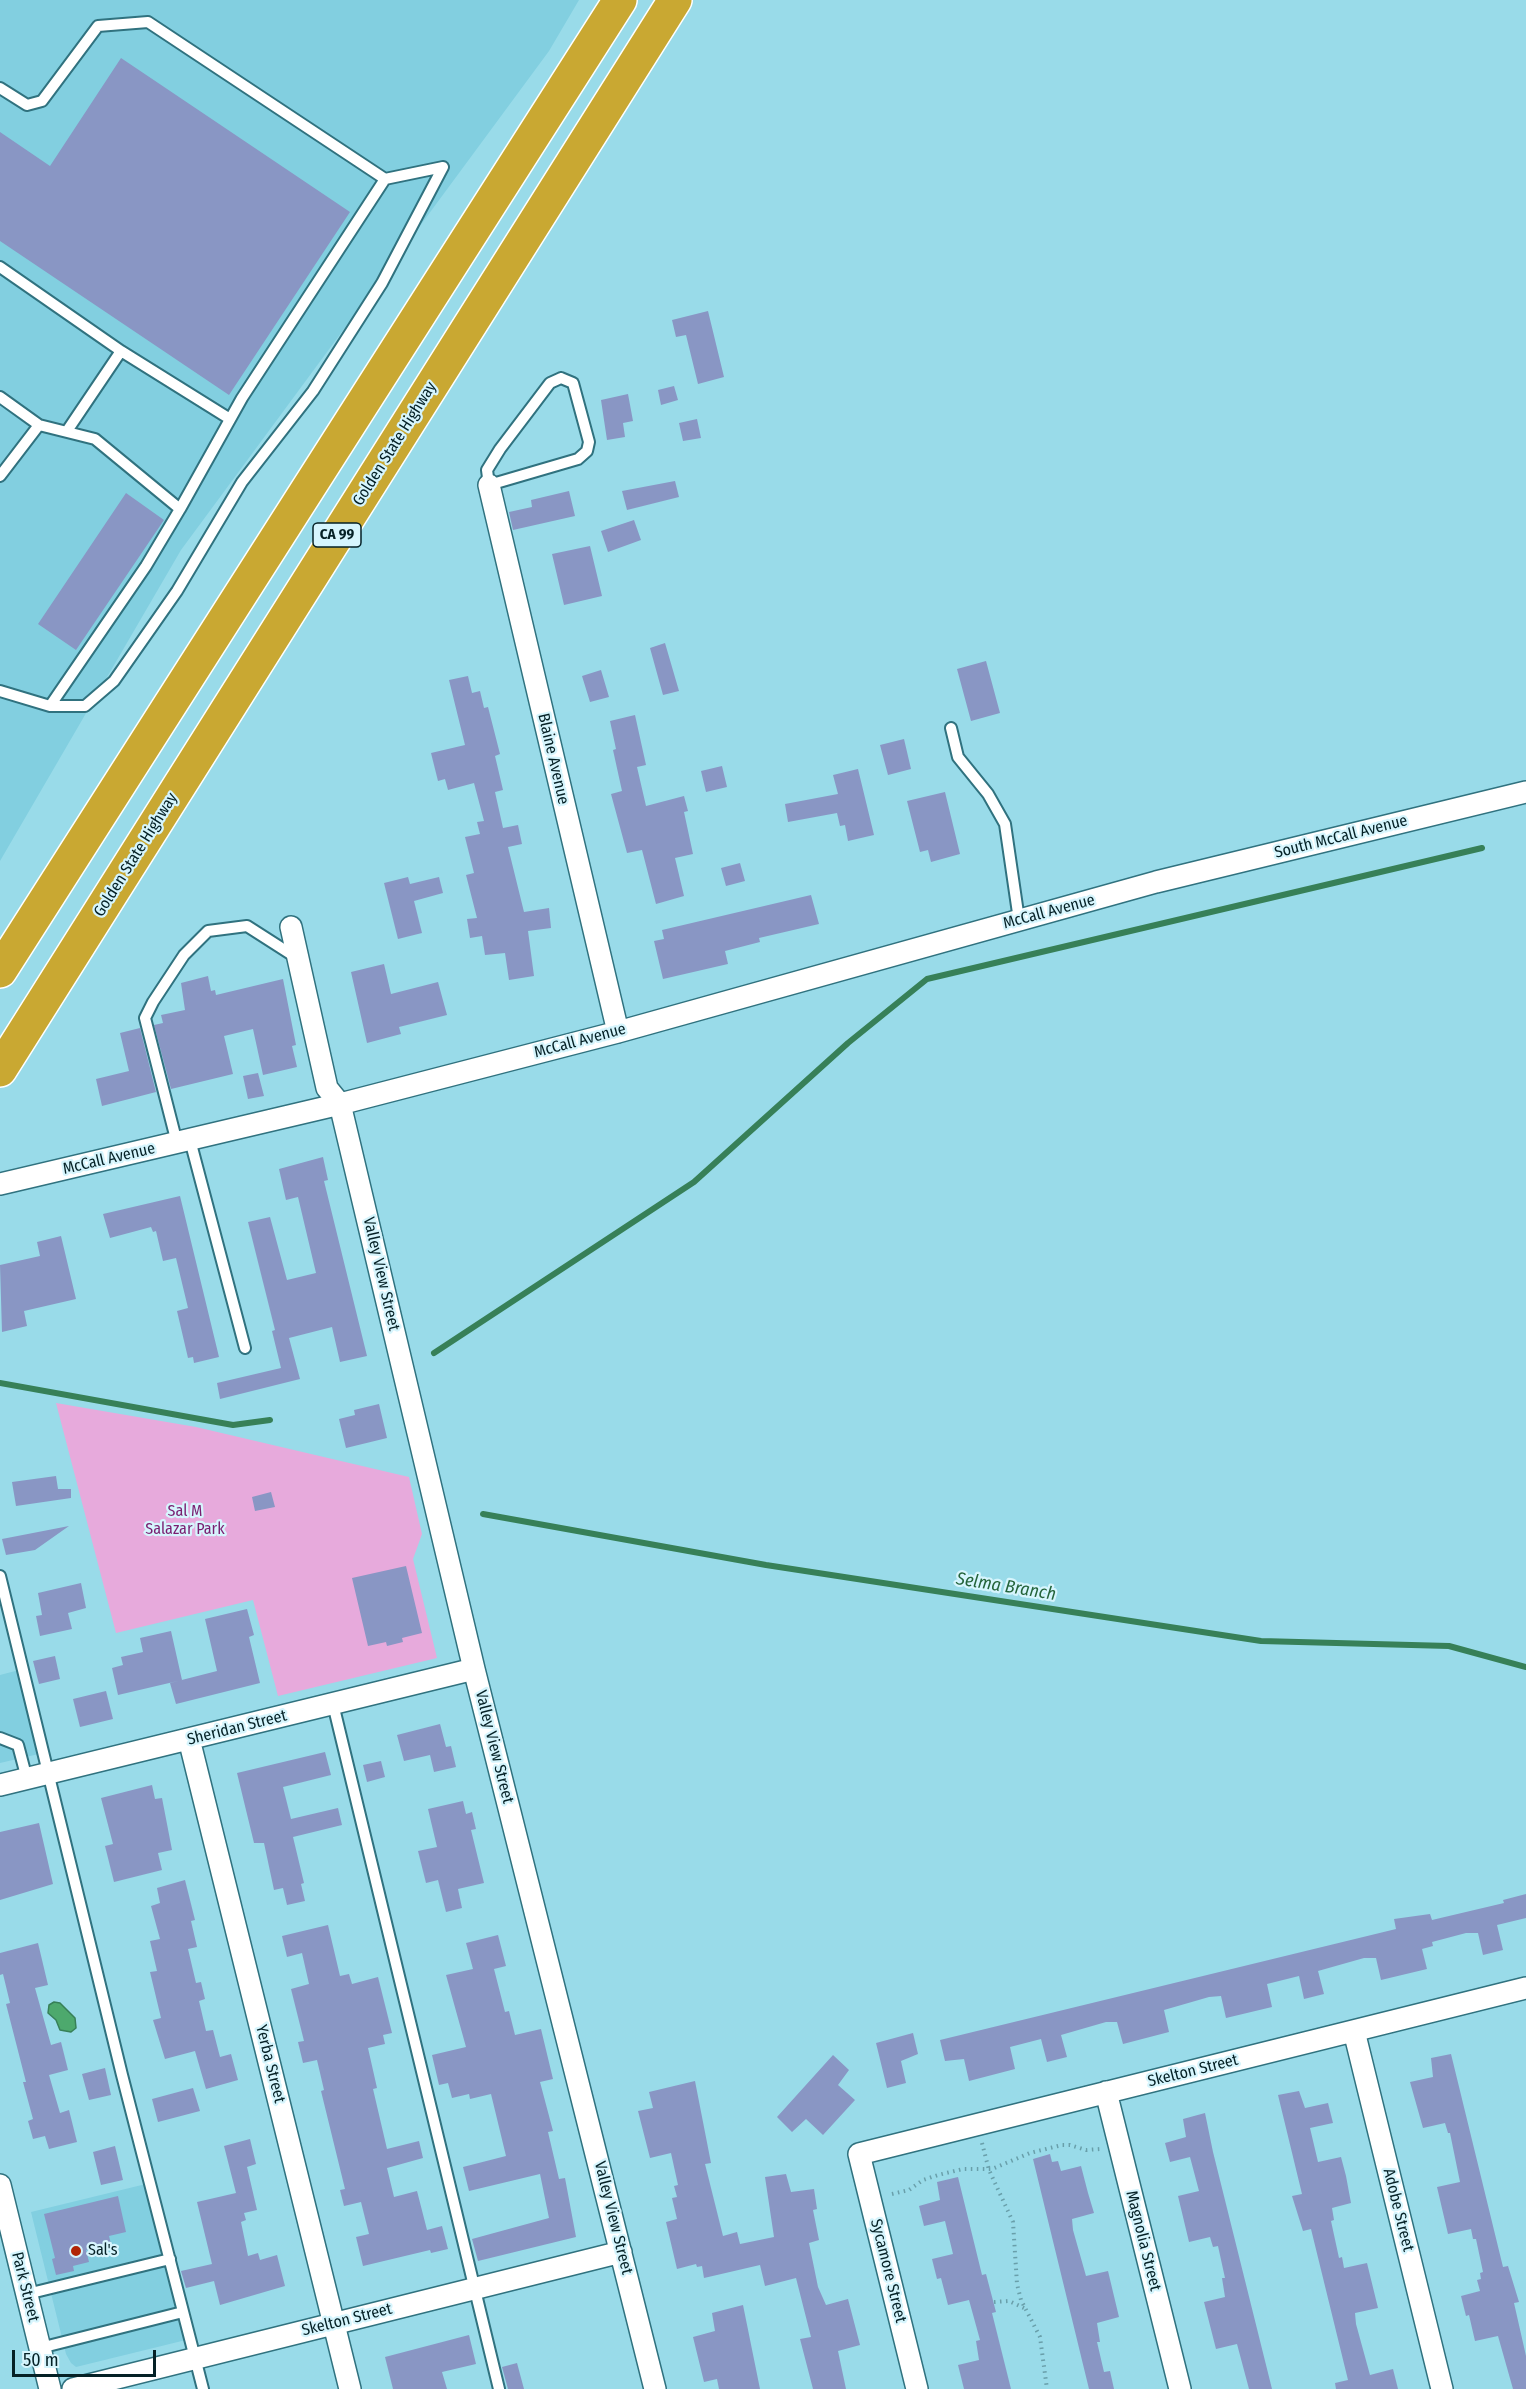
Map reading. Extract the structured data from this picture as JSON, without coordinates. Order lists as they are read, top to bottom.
{
  "streets": {
    "highway": ["Golden State Highway", "CA 99"],
    "street": [
      "Blaine Avenue",
      "South McCall Avenue",
      "McCall Avenue",
      "Valley View Street",
      "Sheridan Street",
      "Yerba Street",
      "Skelton Street",
      "Adobe Street",
      "Magnolia Street",
      "Sycamore Street",
      "Park Street"
    ]
  },
  "crossings": [
    ["Blaine Avenue", "McCall Avenue"],
    ["South McCall Avenue", "McCall Avenue"],
    ["McCall Avenue", "Valley View Street"],
    ["Valley View Street", "Sheridan Street"],
    ["Valley View Street", "Skelton Street"],
    ["Sheridan Street", "Yerba Street"],
    ["Yerba Street", "Skelton Street"],
    ["Skelton Street", "Adobe Street"],
    ["Skelton Street", "Magnolia Street"],
    ["Skelton Street", "Sycamore Street"]
  ],
  "water": ["Selma Branch"],
  "parks": ["Sal M Salazar Park"],
  "places": ["Sal's"],
  "scale_bar": "50 m"
}
